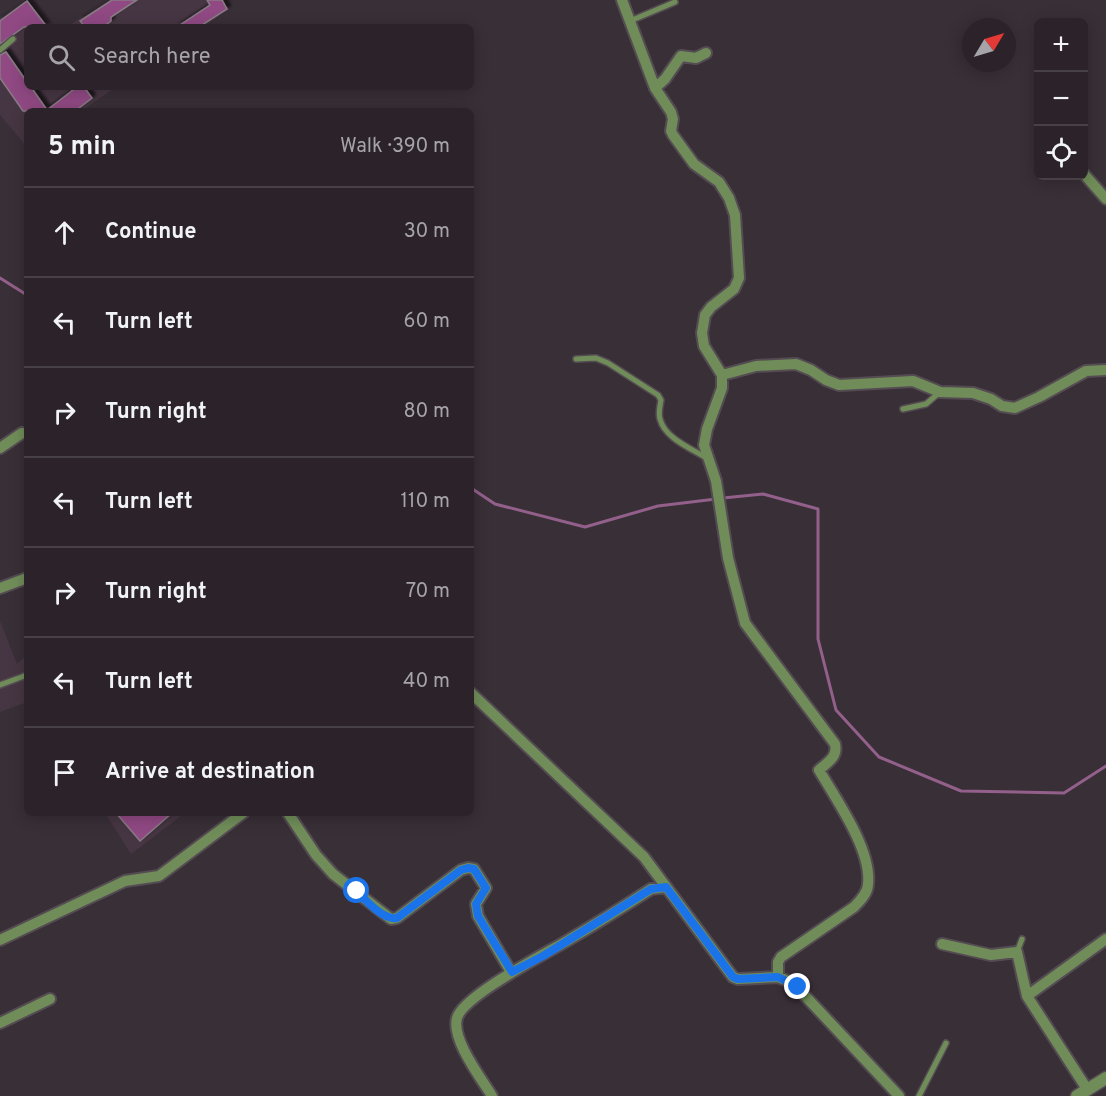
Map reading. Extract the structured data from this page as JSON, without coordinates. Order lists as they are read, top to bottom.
{
  "north": "top right",
  "page": {
    "map_buttons": ["+", "−"],
    "search": "Search here",
    "heading": ["5 min", "Walk · 390 m"],
    "list": [
      ["Continue", "30 m"],
      ["Turn left", "60 m"],
      ["Turn right", "80 m"],
      ["Turn left", "110 m"],
      ["Turn right", "70 m"],
      ["Turn left", "40 m"],
      "Arrive at destination"
    ]
  }
}
